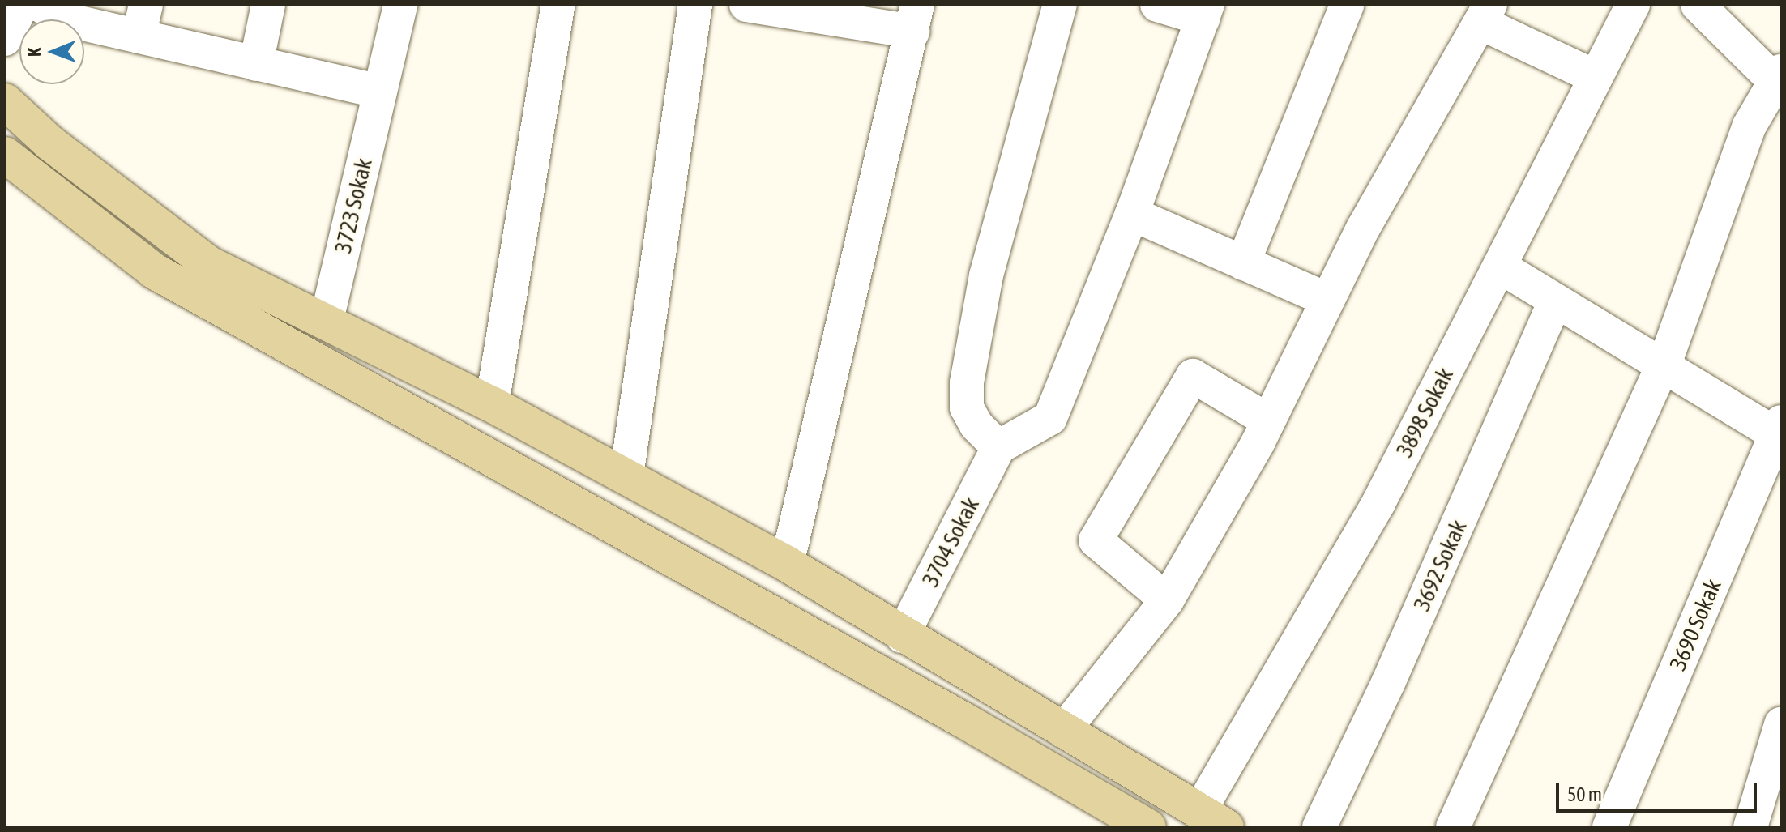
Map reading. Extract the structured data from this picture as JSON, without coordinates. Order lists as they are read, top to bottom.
{
  "streets": {
    "street": [
      "3723 Sokak",
      "3898 Sokak",
      "3704 Sokak",
      "3692 Sokak",
      "3690 Sokak"
    ]
  },
  "scale_bar": "50 m",
  "north": "left"
}
